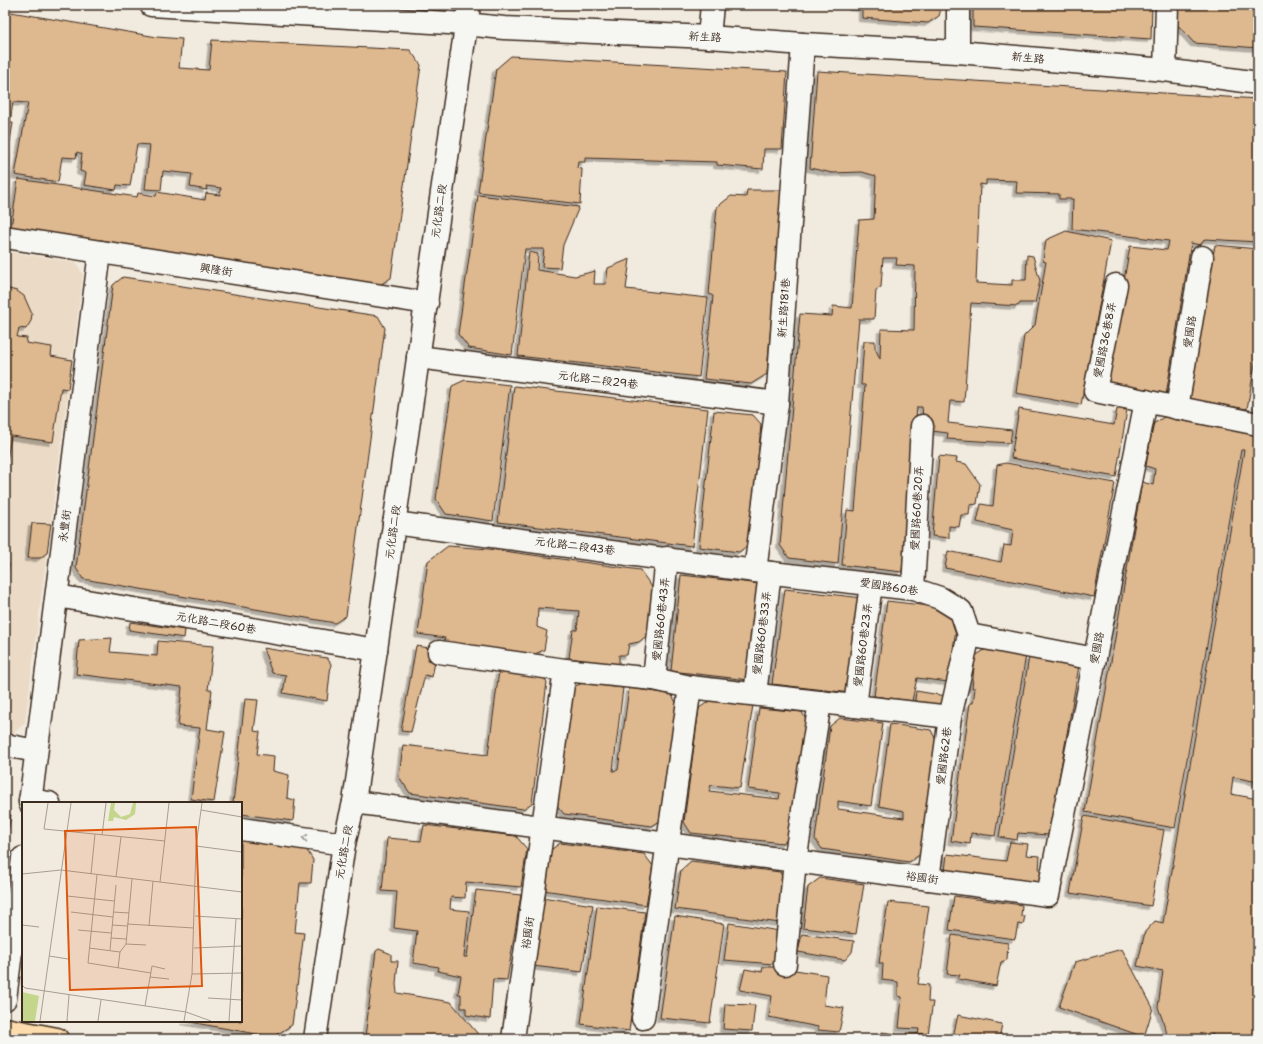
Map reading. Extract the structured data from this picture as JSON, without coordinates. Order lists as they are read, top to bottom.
{
  "streets": {
    "street": [
      "新生路",
      "元化路二段",
      "興隆街",
      "新生路181巷",
      "愛國路",
      "愛國路36巷8弄",
      "元化路二段29巷",
      "愛國路60巷20弄",
      "永豐街",
      "元化路二段43巷",
      "愛國路60巷",
      "愛國路60巷43弄",
      "元化路二段60巷",
      "愛國路60巷33弄",
      "愛國路60巷23弄",
      "愛國路62巷",
      "裕國街"
    ]
  },
  "crossings": [
    ["新生路", "元化路二段"],
    ["新生路", "新生路181巷"],
    ["元化路二段", "興隆街"],
    ["元化路二段", "元化路二段29巷"],
    ["元化路二段", "元化路二段43巷"],
    ["元化路二段", "元化路二段60巷"],
    ["元化路二段", "裕國街"],
    ["興隆街", "永豐街"],
    ["新生路181巷", "元化路二段29巷"],
    ["新生路181巷", "元化路二段43巷"],
    ["新生路181巷", "愛國路60巷"],
    ["新生路181巷", "愛國路60巷33弄"],
    ["愛國路", "愛國路36巷8弄"],
    ["愛國路", "裕國街"],
    ["愛國路60巷20弄", "愛國路60巷"],
    ["永豐街", "元化路二段60巷"],
    ["元化路二段43巷", "愛國路60巷"],
    ["元化路二段43巷", "愛國路60巷43弄"],
    ["元化路二段43巷", "愛國路60巷33弄"],
    ["愛國路60巷", "愛國路60巷33弄"],
    ["愛國路60巷", "愛國路60巷23弄"],
    ["愛國路60巷", "愛國路62巷"],
    ["愛國路62巷", "裕國街"]
  ]
}
